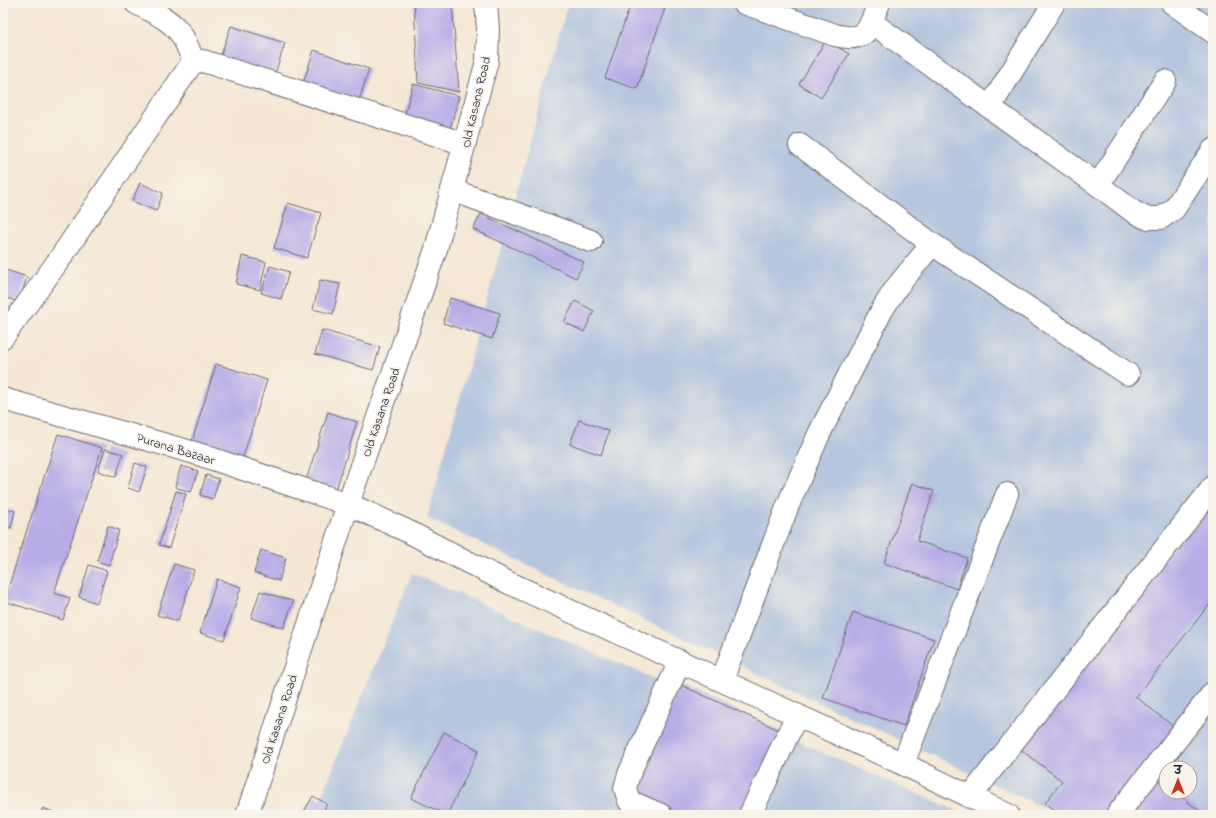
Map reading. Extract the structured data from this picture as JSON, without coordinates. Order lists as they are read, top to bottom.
{
  "streets": {
    "street": ["Old Kasana Road", "Purana Bazaar"]
  },
  "crossings": [
    ["Old Kasana Road", "Purana Bazaar"]
  ],
  "north": "top"
}
